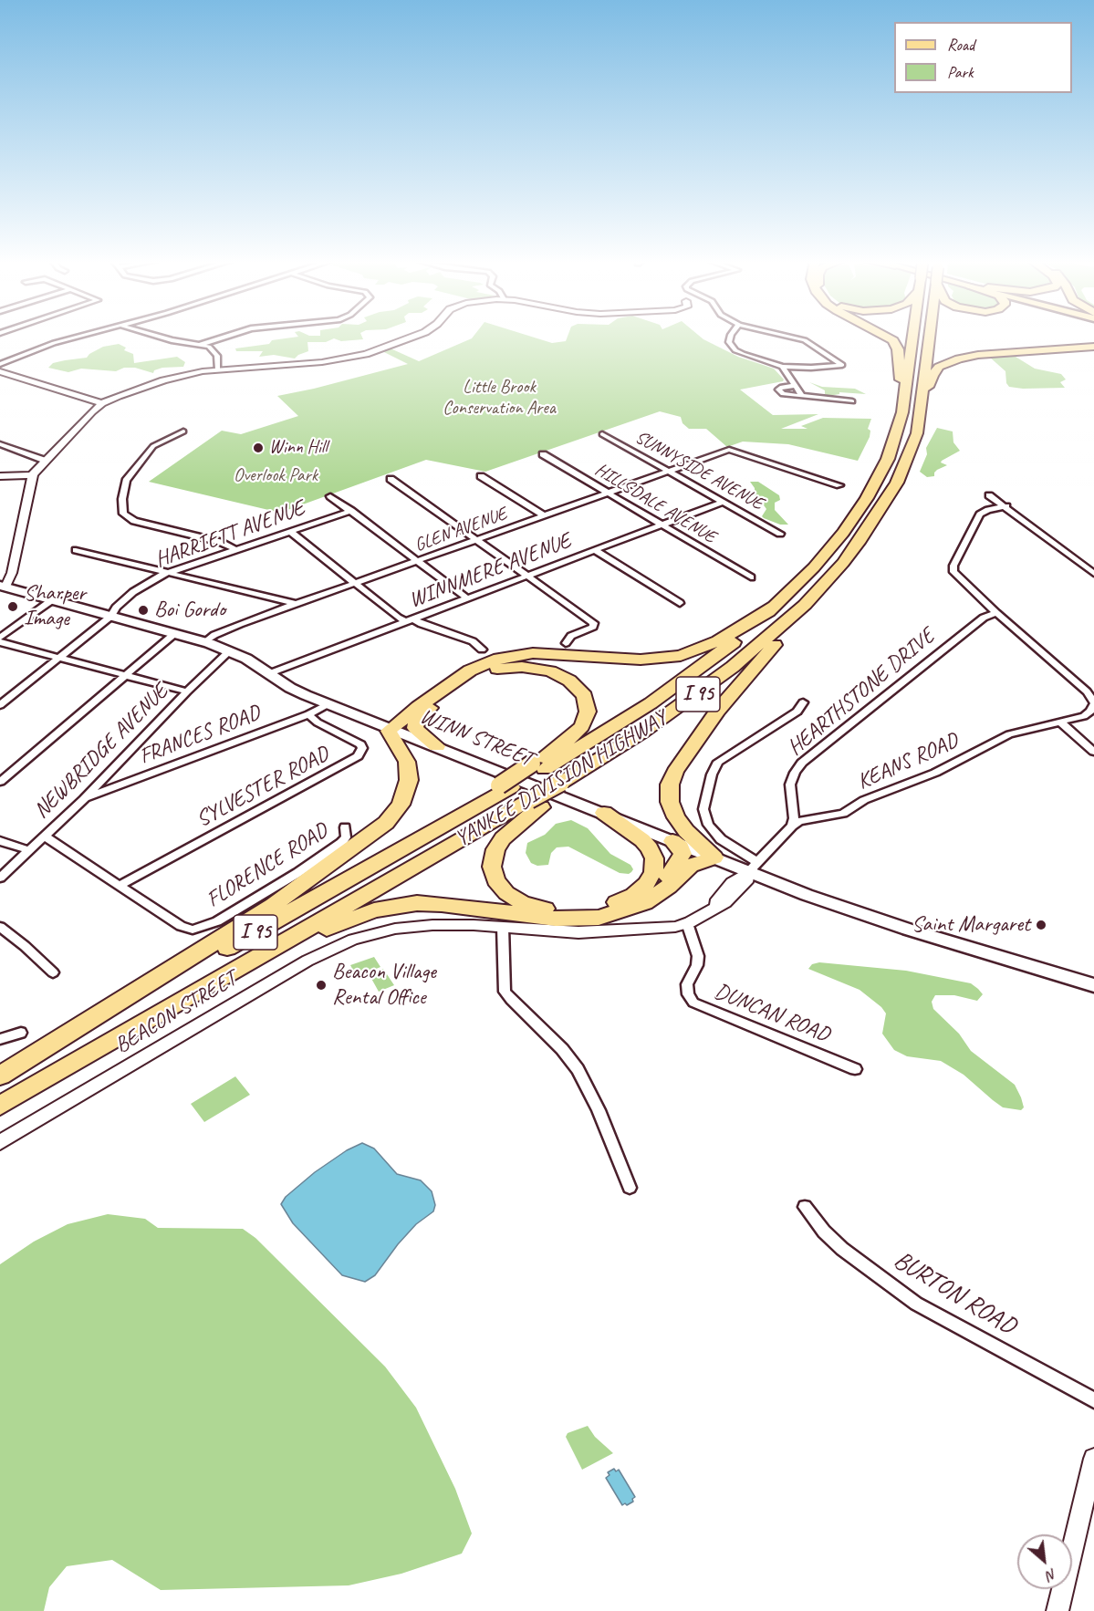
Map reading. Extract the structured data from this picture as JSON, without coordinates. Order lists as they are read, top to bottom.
{
  "streets": {
    "highway": ["I 95", "YANKEE DIVISION HIGHWAY"],
    "main road": ["WINN STREET"],
    "street": [
      "SUNNYSIDE AVENUE",
      "HILLSDALE AVENUE",
      "GLEN AVENUE",
      "HARRIETT AVENUE",
      "WINNMERE AVENUE",
      "HEARTHSTONE DRIVE",
      "FRANCES ROAD",
      "NEWBRIDGE AVENUE",
      "KEANS ROAD",
      "SYLVESTER ROAD",
      "FLORENCE ROAD",
      "BEACON STREET",
      "DUNCAN ROAD",
      "BURTON ROAD"
    ]
  },
  "crossings": [
    ["SUNNYSIDE AVENUE", "GLEN AVENUE"],
    ["SUNNYSIDE AVENUE", "WINNMERE AVENUE"],
    ["HILLSDALE AVENUE", "GLEN AVENUE"],
    ["HILLSDALE AVENUE", "WINNMERE AVENUE"],
    ["GLEN AVENUE", "WINN STREET"],
    ["HARRIETT AVENUE", "WINN STREET"],
    ["WINNMERE AVENUE", "WINN STREET"],
    ["HEARTHSTONE DRIVE", "KEANS ROAD"],
    ["FRANCES ROAD", "WINN STREET"],
    ["FRANCES ROAD", "NEWBRIDGE AVENUE"],
    ["FRANCES ROAD", "SYLVESTER ROAD"],
    ["WINN STREET", "NEWBRIDGE AVENUE"],
    ["WINN STREET", "KEANS ROAD"],
    ["WINN STREET", "BEACON STREET"],
    ["KEANS ROAD", "BEACON STREET"],
    ["SYLVESTER ROAD", "FLORENCE ROAD"],
    ["BEACON STREET", "DUNCAN ROAD"]
  ],
  "parks": ["Little Brook Conservation Area", "Overlook Park"],
  "places": [
    "Winn Hill",
    "Sharper Image",
    "Boi Gordo",
    "Saint Margaret",
    "Beacon Village Rental Office"
  ],
  "legend": ["Road", "Park"],
  "north": "bottom right"
}
